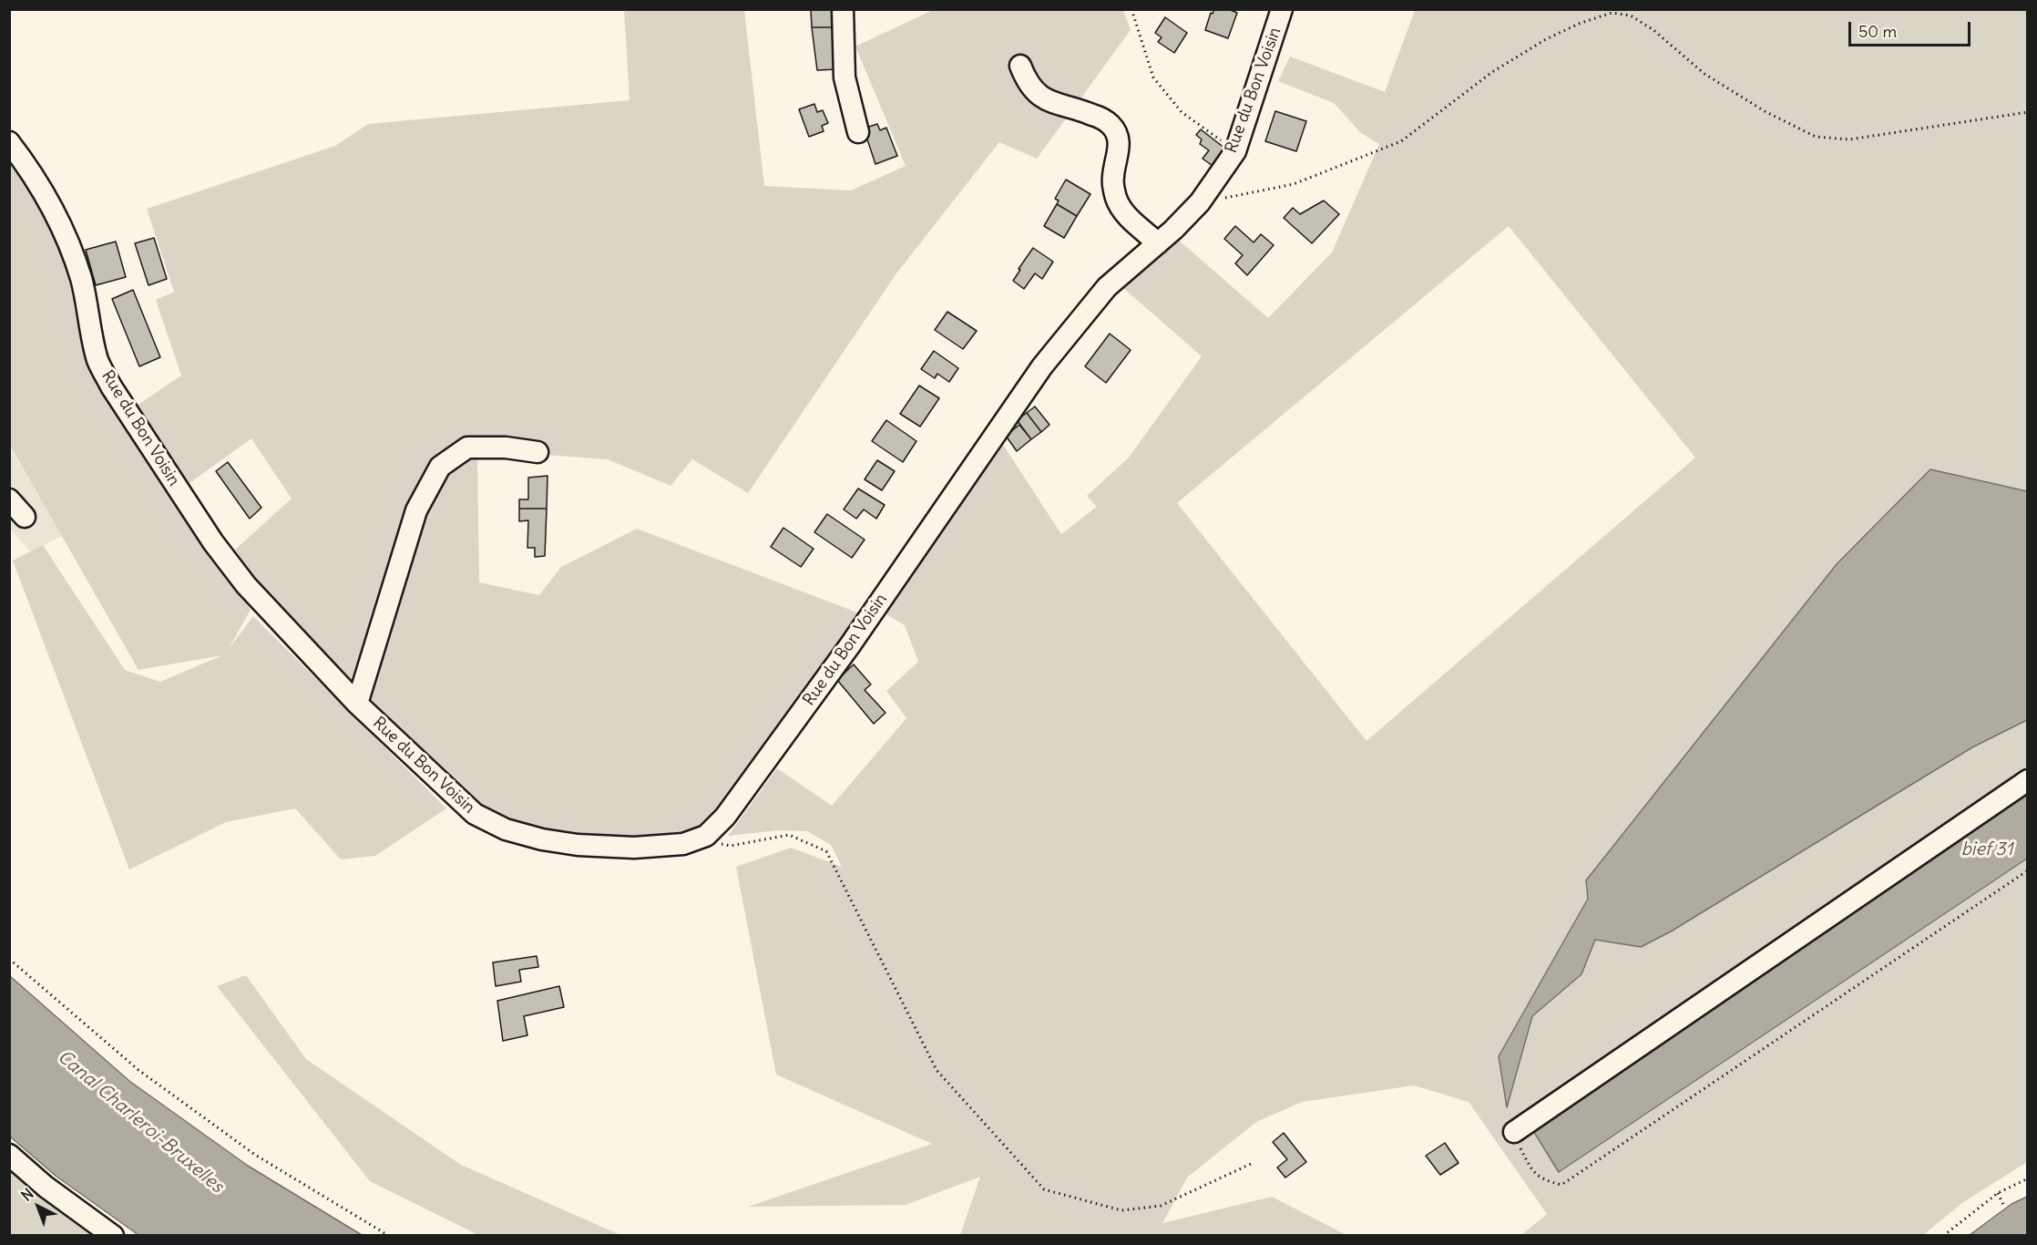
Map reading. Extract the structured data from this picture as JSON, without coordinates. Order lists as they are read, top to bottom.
{
  "streets": {
    "street": ["Rue du Bon Voisin"]
  },
  "water": ["bief 31", "Canal Charleroi-Bruxelles"],
  "scale_bar": "50 m",
  "north": "top left"
}
